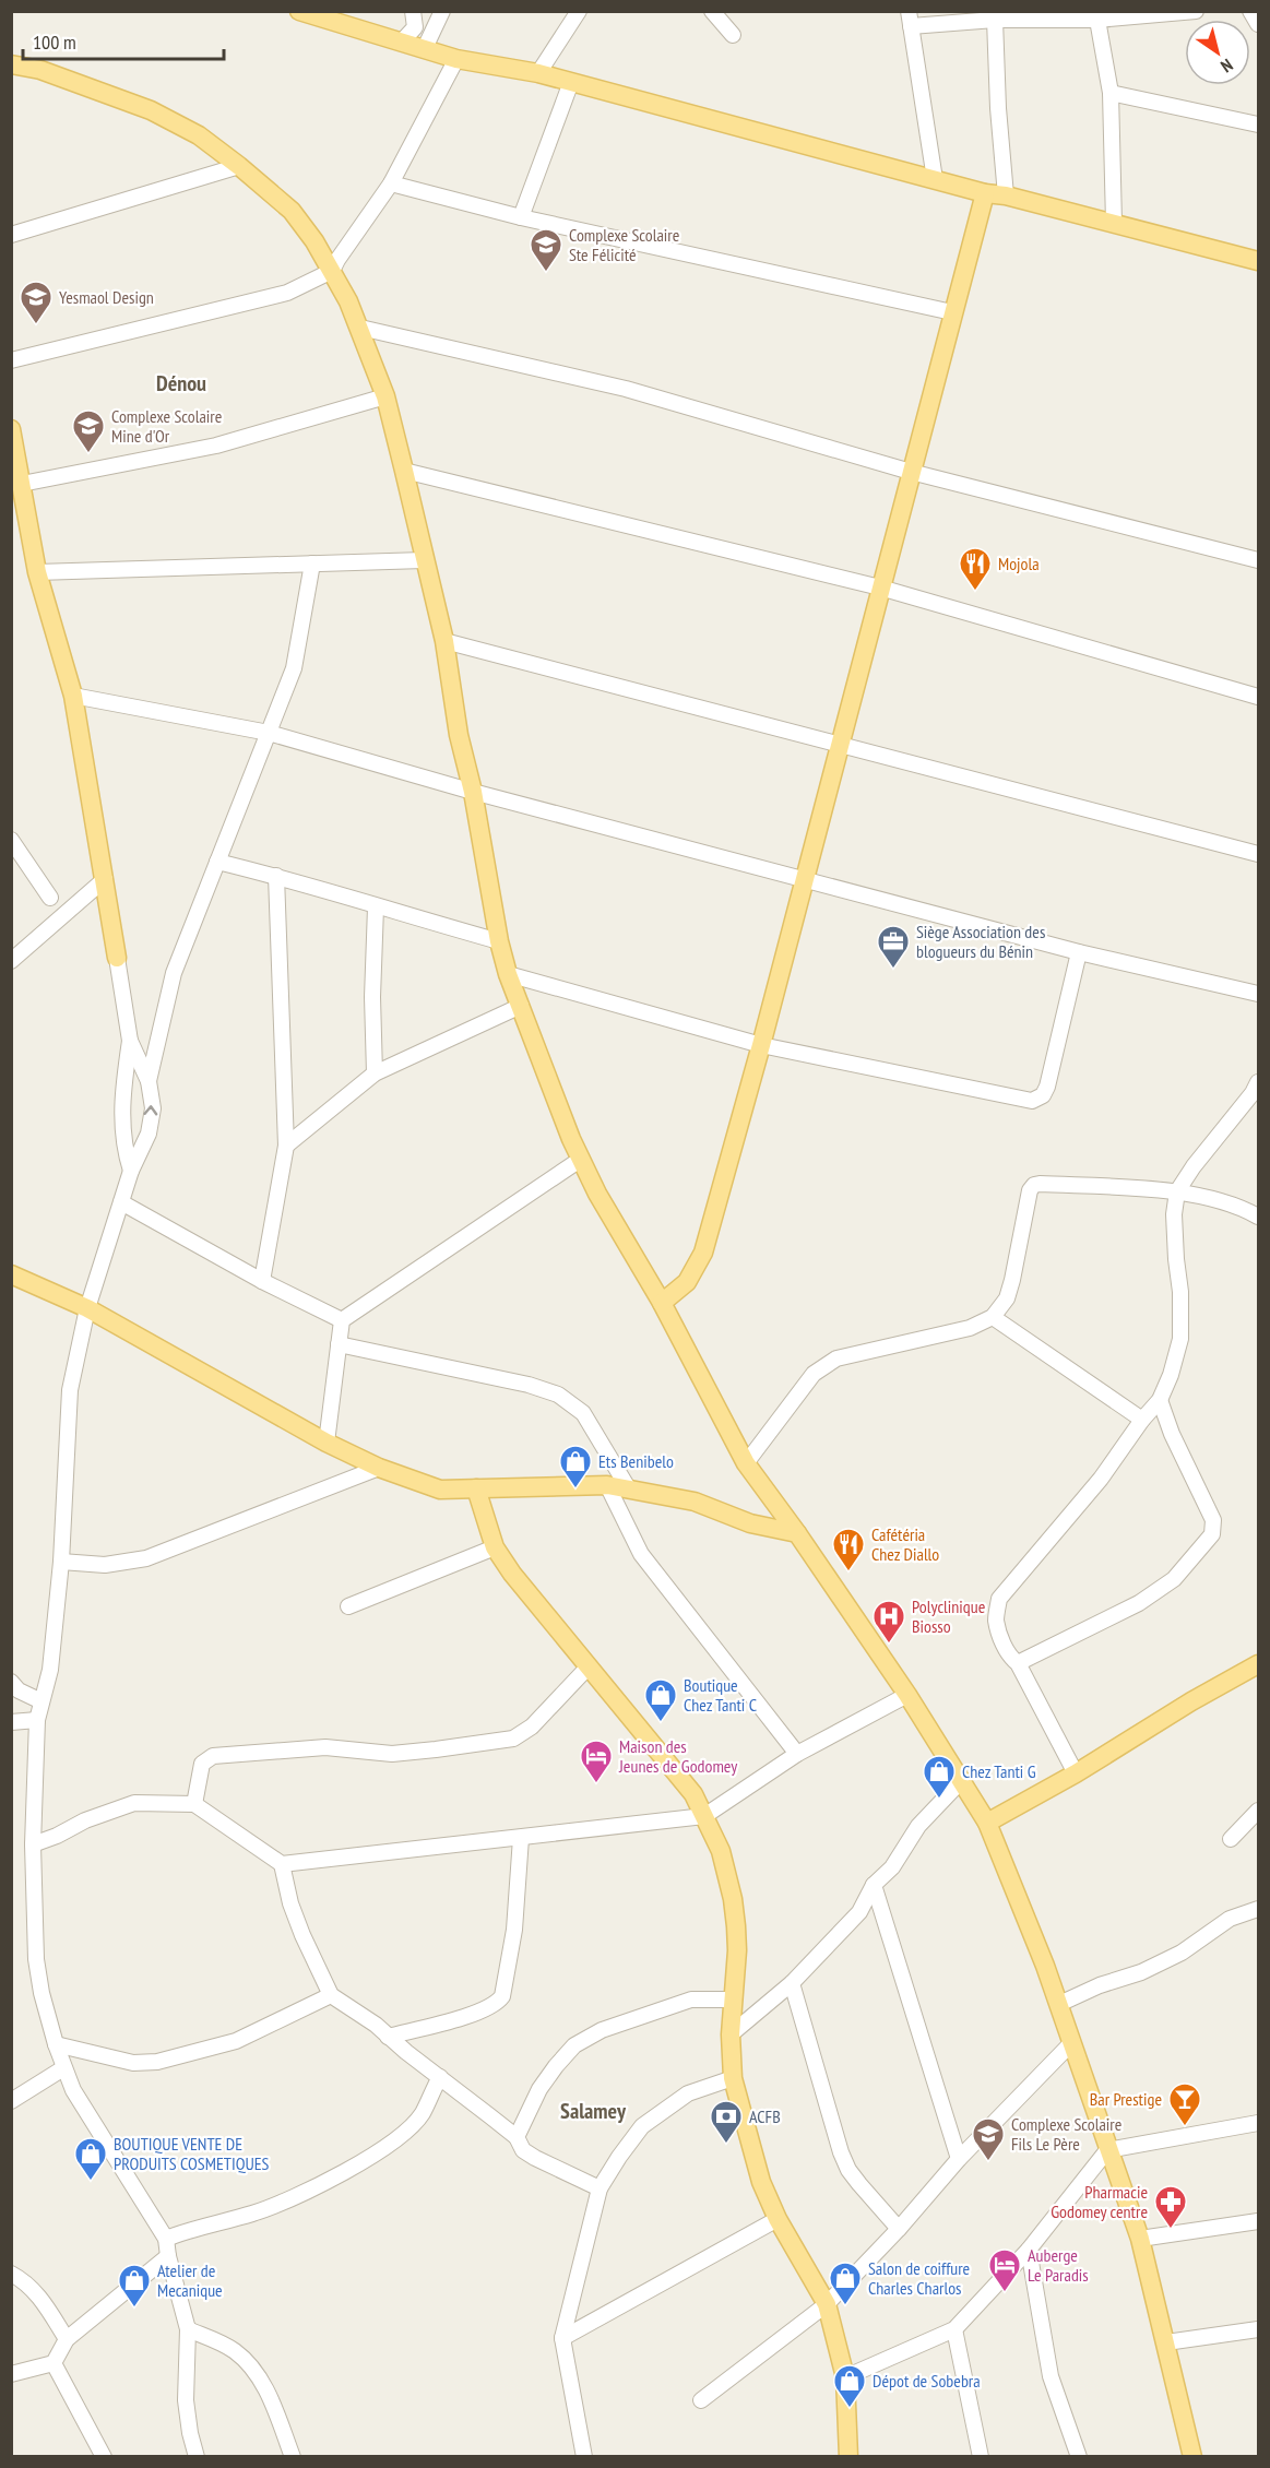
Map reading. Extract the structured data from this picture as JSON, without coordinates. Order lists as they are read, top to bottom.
{
  "districts": ["Dénou", "Salamey"],
  "places": {
    "school or university": [
      "Complexe Scolaire Ste Félicité",
      "Yesmaol Design",
      "Complexe Scolaire Mine d'Or",
      "Complexe Scolaire Fils Le Père"
    ],
    "restaurant": ["Mojola", "Cafétéria Chez Diallo"],
    "office": ["Siège Association des blogueurs du Bénin"],
    "shop": [
      "Ets Benibelo",
      "Boutique Chez Tanti C",
      "Chez Tanti G",
      "BOUTIQUE VENTE DE PRODUITS COSMETIQUES",
      "Salon de coiffure Charles Charlos",
      "Atelier de Mecanique",
      "Dépot de Sobebra"
    ],
    "hospital": ["Polyclinique Biosso"],
    "hotel": ["Maison des Jeunes de Godomey", "Auberge Le Paradis"],
    "bar": ["Bar Prestige"],
    "bank": ["ACFB"],
    "pharmacy": ["Pharmacie Godomey centre"]
  },
  "scale_bar": "100 m",
  "north": "bottom right"
}
